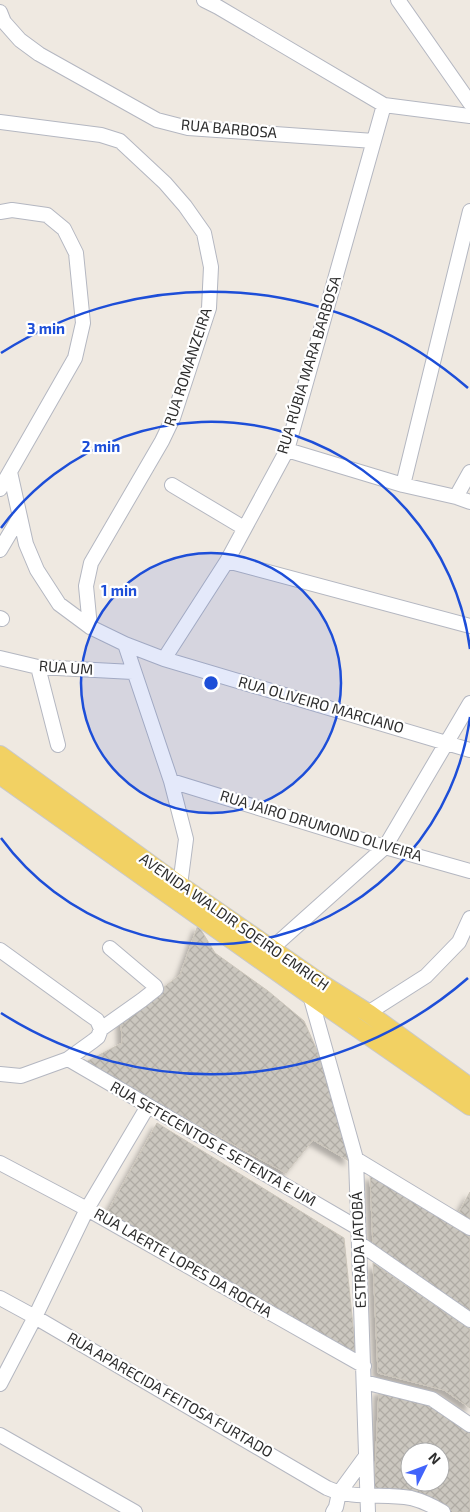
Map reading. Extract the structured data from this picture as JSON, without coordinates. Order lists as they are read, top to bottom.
{
  "streets": {
    "main road": ["AVENIDA WALDIR SOEIRO EMRICH"],
    "street": [
      "RUA BARBOSA",
      "RUA RÚBIA MARA BARBOSA",
      "RUA ROMANZEIRA",
      "RUA UM",
      "RUA OLIVEIRO MARCIANO",
      "RUA JAIRO DRUMOND OLIVEIRA",
      "RUA SETECENTOS E SETENTA E UM",
      "ESTRADA JATOBÁ",
      "RUA LAERTE LOPES DA ROCHA",
      "RUA APARECIDA FEITOSA FURTADO"
    ]
  },
  "crossings": [
    ["RUA BARBOSA", "RUA RÚBIA MARA BARBOSA"],
    ["RUA RÚBIA MARA BARBOSA", "RUA OLIVEIRO MARCIANO"],
    ["RUA ROMANZEIRA", "RUA OLIVEIRO MARCIANO"],
    ["AVENIDA WALDIR SOEIRO EMRICH", "ESTRADA JATOBÁ"],
    ["RUA SETECENTOS E SETENTA E UM", "ESTRADA JATOBÁ"],
    ["ESTRADA JATOBÁ", "RUA LAERTE LOPES DA ROCHA"],
    ["ESTRADA JATOBÁ", "RUA APARECIDA FEITOSA FURTADO"]
  ],
  "north": "top right",
  "rings": ["3 min", "2 min", "1 min"]
}
